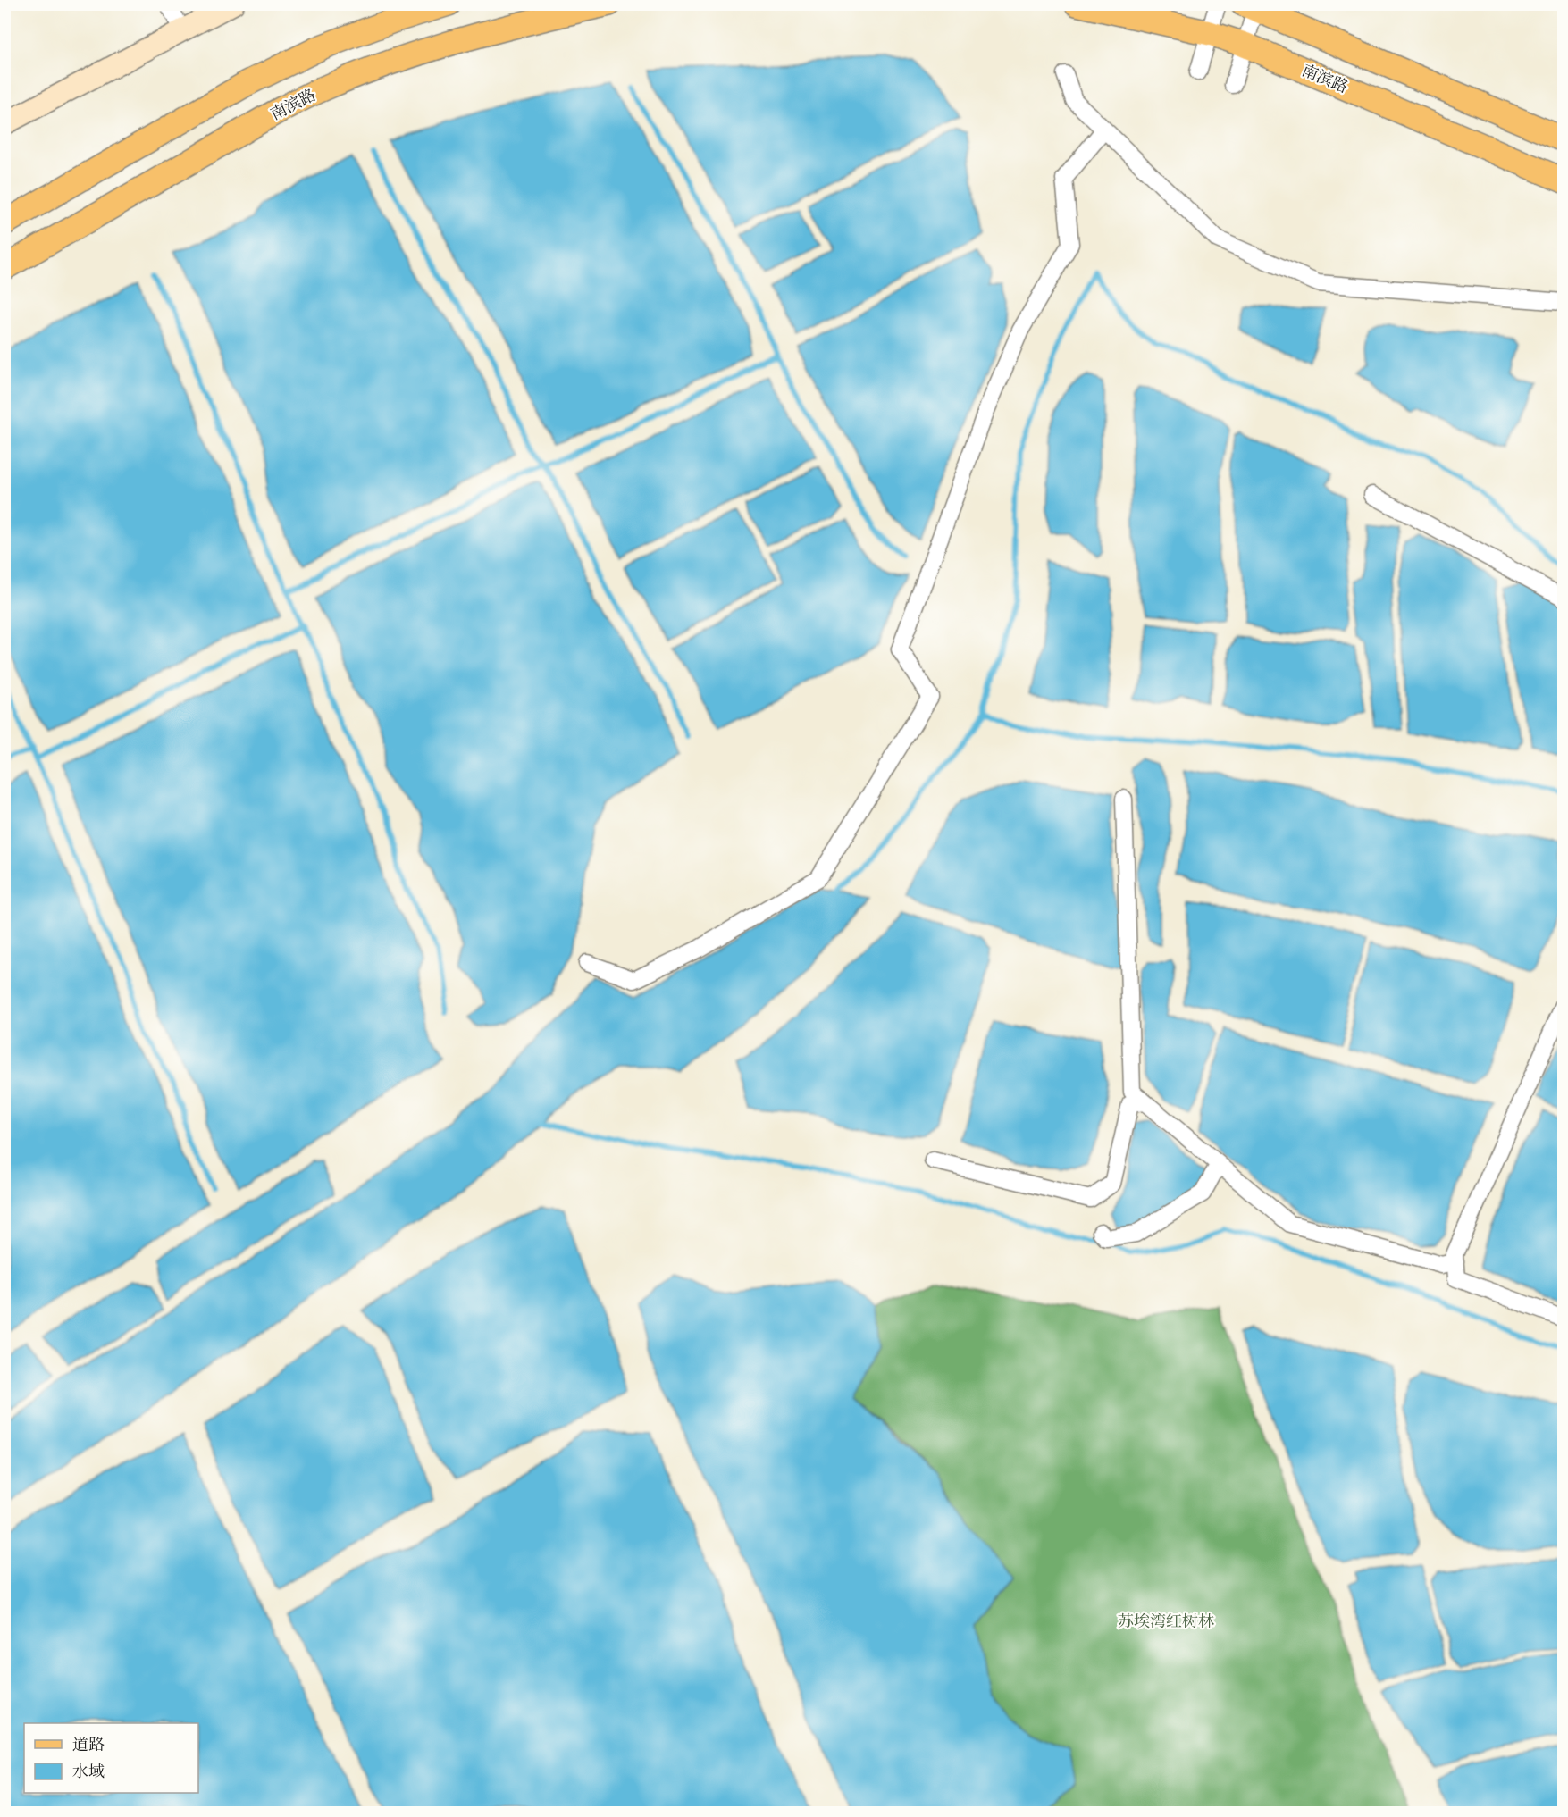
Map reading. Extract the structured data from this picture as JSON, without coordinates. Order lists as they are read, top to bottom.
{
  "streets": {
    "main road": ["南滨路"]
  },
  "parks": ["苏埃湾红树林"],
  "legend": ["道路", "水域"]
}
